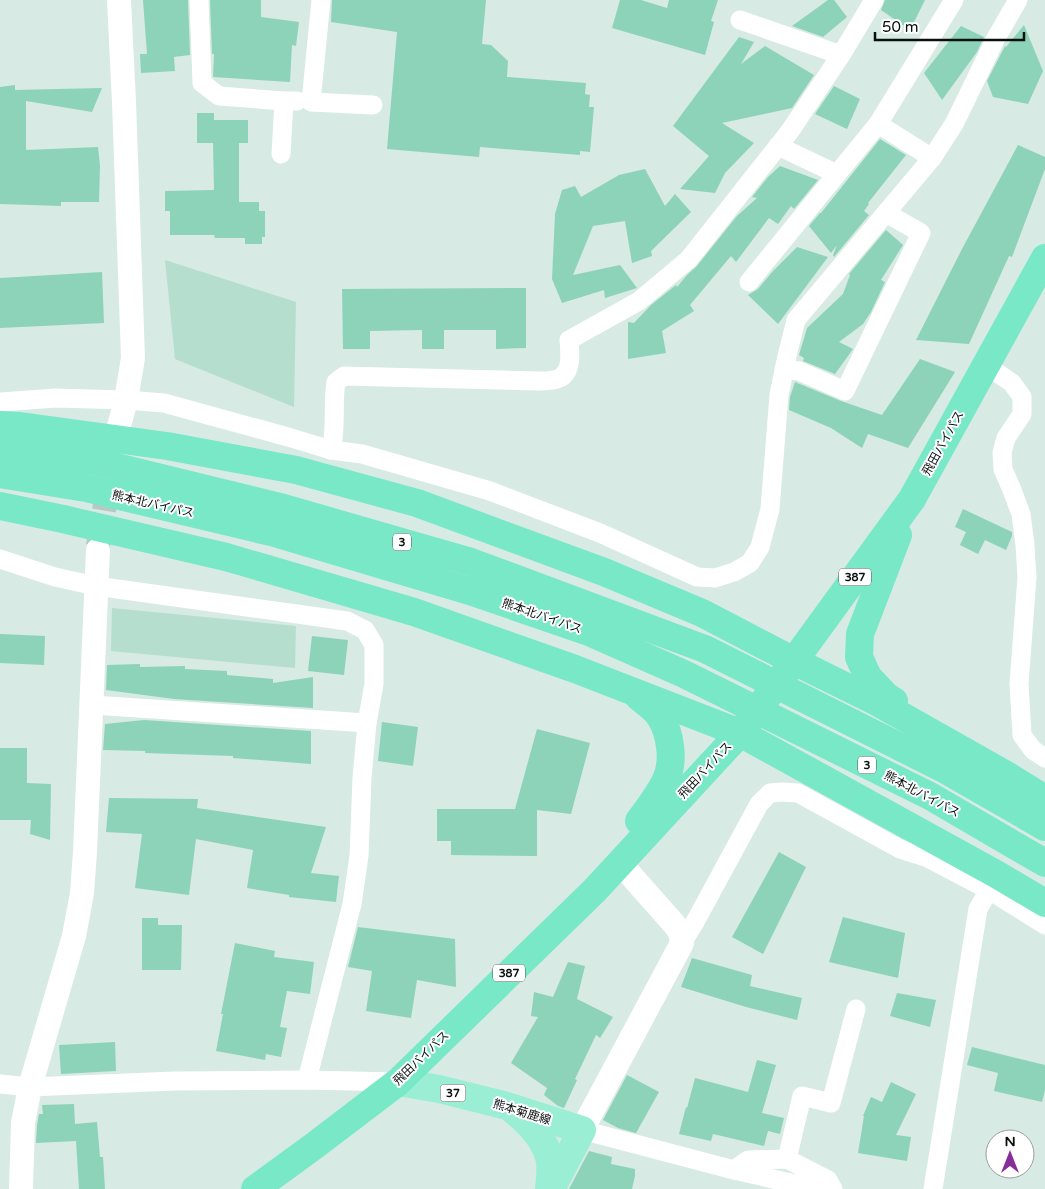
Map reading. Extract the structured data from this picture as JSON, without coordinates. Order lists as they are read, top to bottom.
{
  "streets": {
    "highway": [
      "飛田バイパス",
      "熊本北バイパス",
      "3",
      "387"
    ],
    "main road": ["37", "熊本菊鹿線"]
  },
  "crossings": [
    ["飛田バイパス", "熊本菊鹿線"],
    ["37", "熊本菊鹿線"]
  ],
  "scale_bar": "50 m",
  "north": "top"
}
